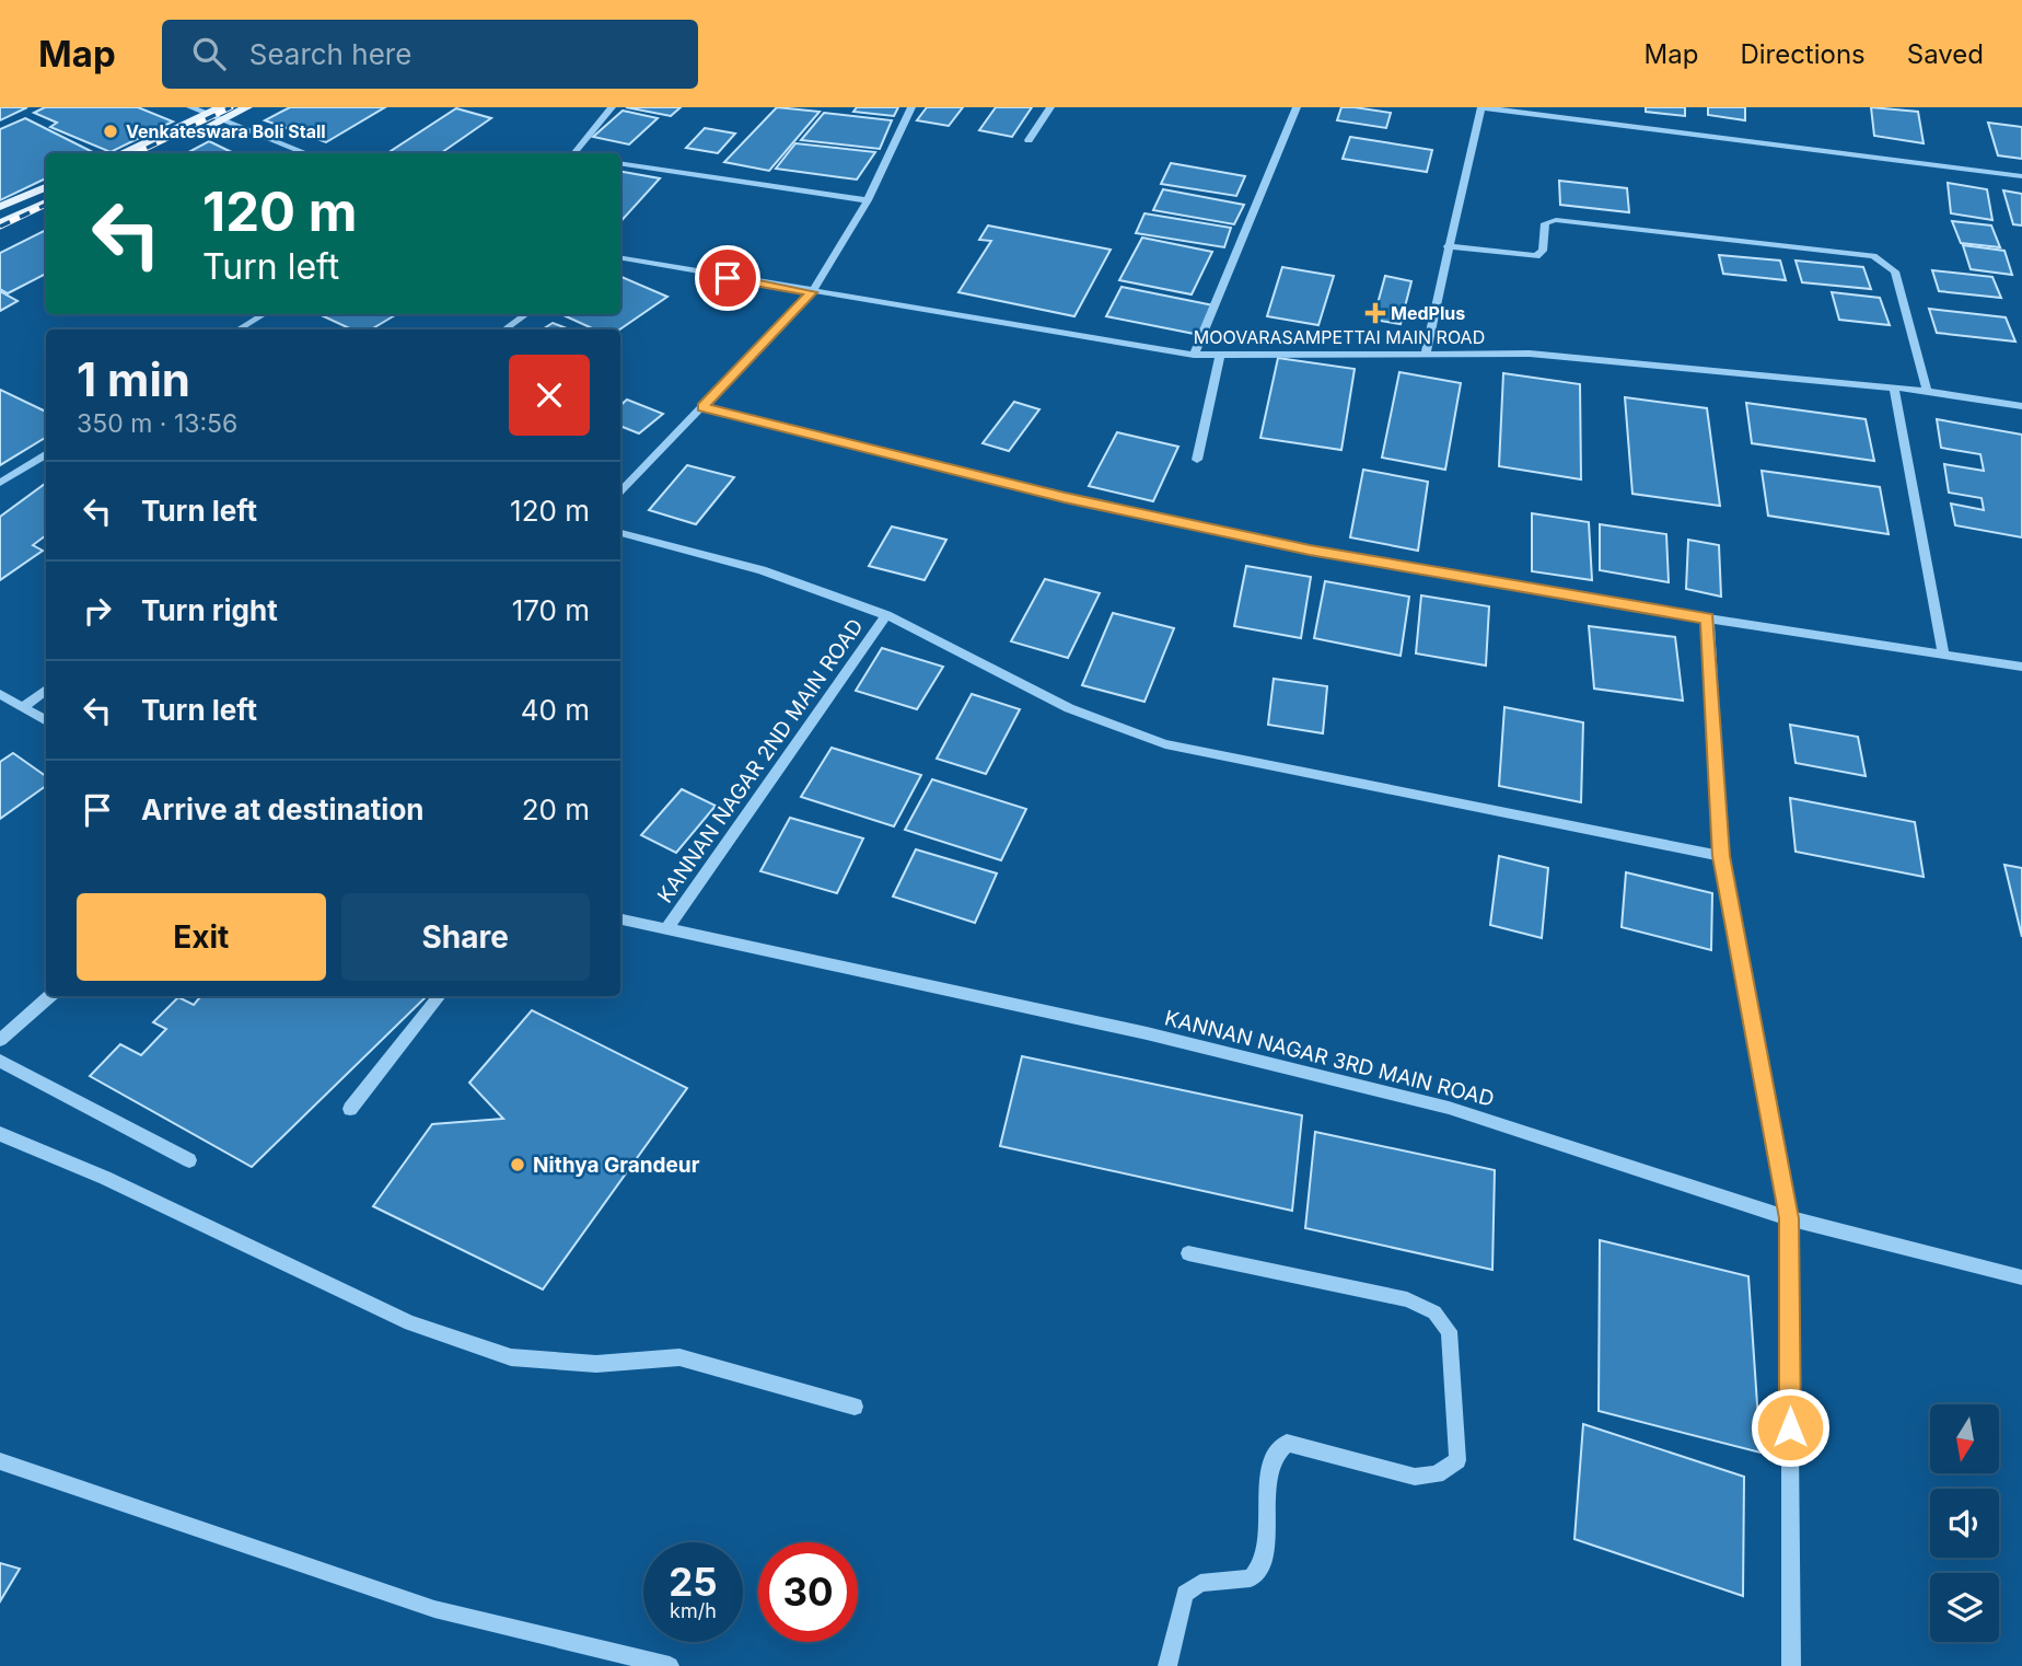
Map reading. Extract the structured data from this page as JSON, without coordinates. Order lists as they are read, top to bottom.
{
  "streets": {
    "street": ["MOOVARASAMPETTAI MAIN ROAD", "KANNAN NAGAR 2ND MAIN ROAD", "KANNAN NAGAR 3RD MAIN ROAD"]
  },
  "crossings": [
    ["KANNAN NAGAR 2ND MAIN ROAD", "KANNAN NAGAR 3RD MAIN ROAD"]
  ],
  "places": {
    "other": ["Venkateswara Boli Stall", "Nithya Grandeur"],
    "health": ["MedPlus"]
  },
  "north": "bottom",
  "page": {
    "header": "Map",
    "search": "Search here",
    "nav": ["Map", "Directions", "Saved"],
    "turn": ["120 m", "Turn left"],
    "heading": ["1 min", "350 m · 13:56"],
    "list": [
      {
        "name": "Turn left",
        "value": "120 m"
      },
      {
        "name": "Turn right",
        "value": "170 m"
      },
      {
        "name": "Turn left",
        "value": "40 m"
      },
      {
        "name": "Arrive at destination",
        "value": "20 m"
      }
    ],
    "buttons": ["Exit", "Share"],
    "speed": "25 km/h",
    "limit": "30"
  }
}
